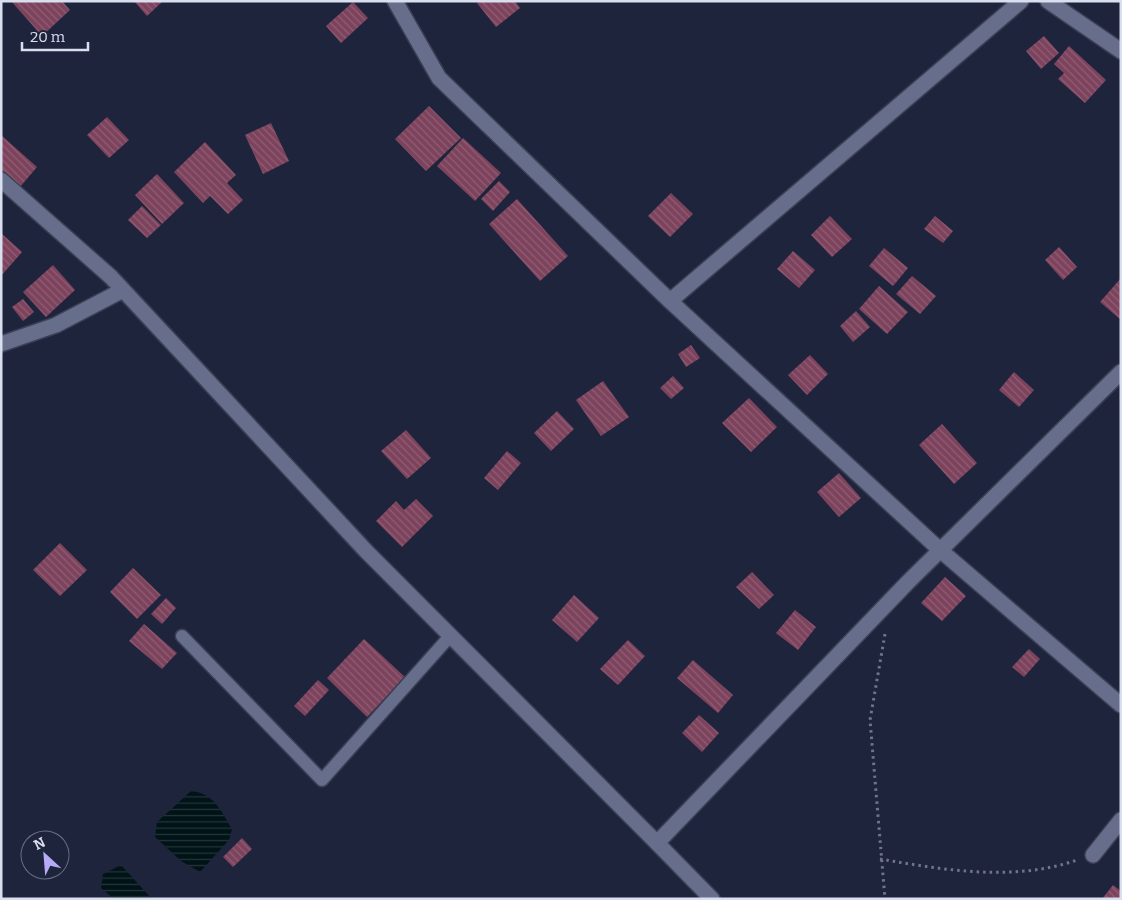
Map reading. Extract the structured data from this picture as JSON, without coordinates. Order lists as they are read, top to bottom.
{
  "scale_bar": "20 m",
  "north": "top left"
}
